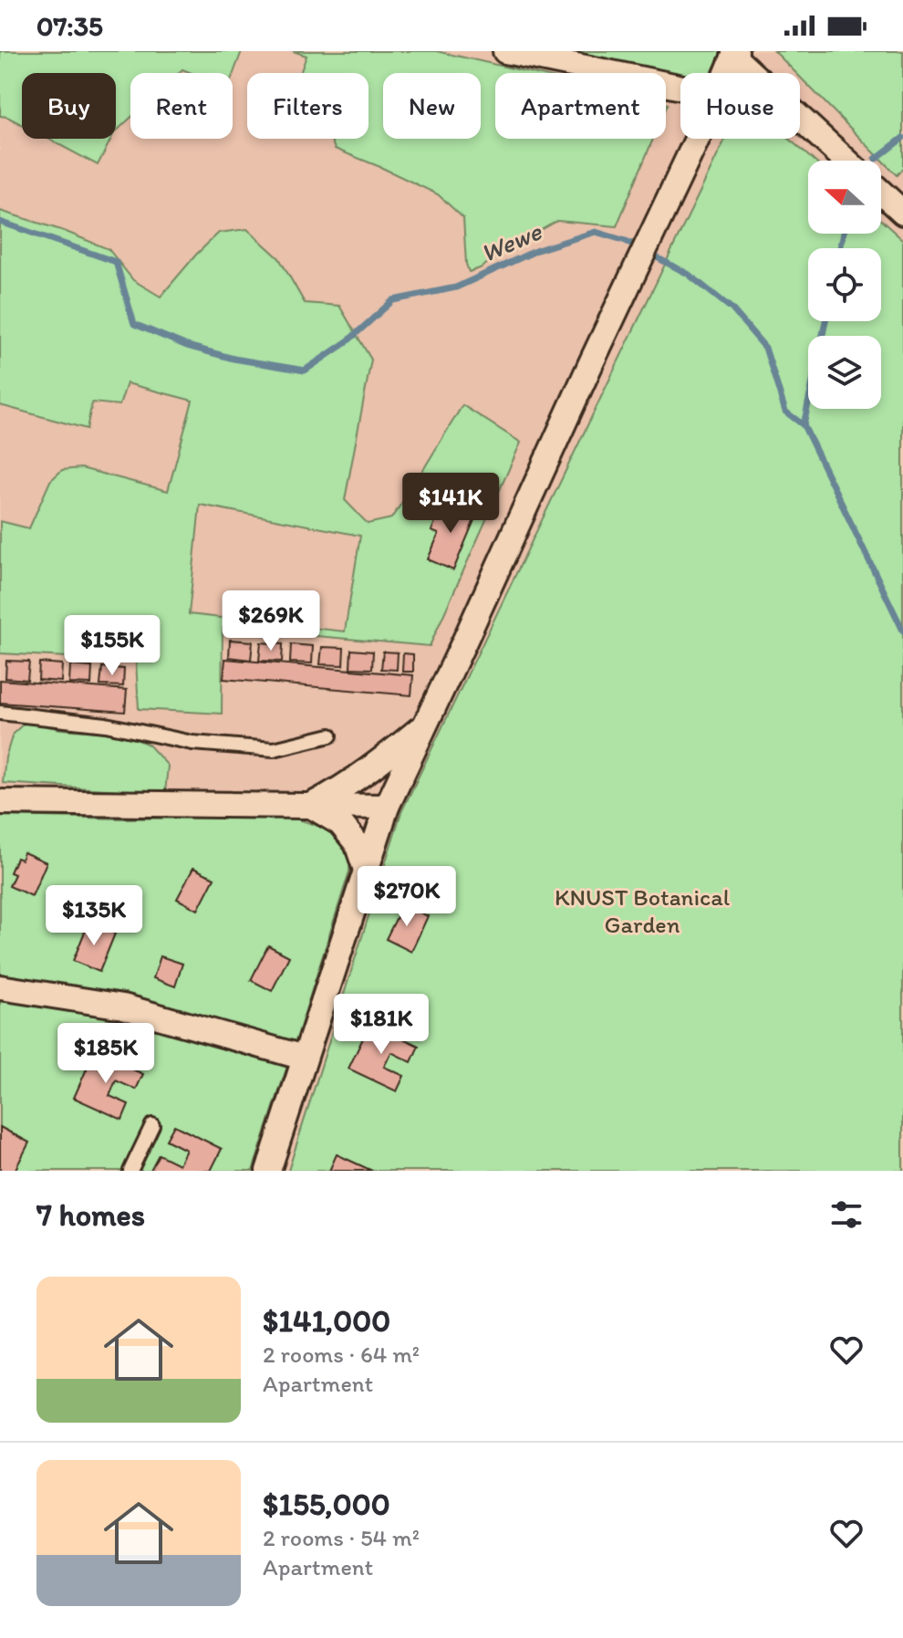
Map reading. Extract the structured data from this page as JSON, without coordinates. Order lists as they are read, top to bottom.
{
  "water": ["Wewe"],
  "parks": ["KNUST Botanical Garden"],
  "north": "left",
  "page": {
    "status": "07:35",
    "chip": [
      "Buy",
      "Rent",
      "Filters",
      "New",
      "Apartment",
      "House"
    ],
    "price": [
      "$141K",
      "$269K",
      "$155K",
      "$270K",
      "$135K",
      "$181K",
      "$185K"
    ],
    "heading": "7 homes",
    "list": [
      {
        "name": "$141,000",
        "note": "2 rooms · 64 m² · Apartment"
      },
      {
        "name": "$155,000",
        "note": "2 rooms · 54 m² · Apartment"
      }
    ]
  }
}
